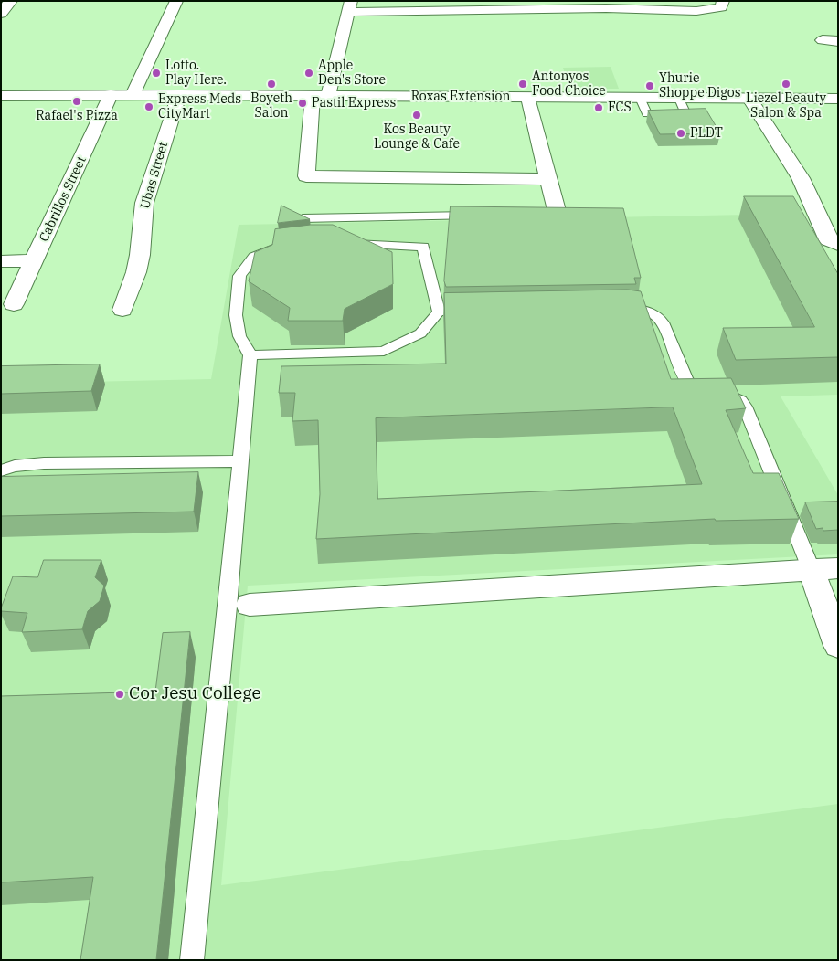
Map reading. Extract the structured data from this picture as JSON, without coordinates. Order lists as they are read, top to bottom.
{
  "streets": {
    "street": ["Roxas Extension", "Ubas Street", "Cabrillos Street"]
  },
  "crossings": [
    ["Roxas Extension", "Ubas Street"],
    ["Roxas Extension", "Cabrillos Street"]
  ],
  "places": [
    "Lotto. Play Here.",
    "Apple Den's Store",
    "Boyeth Salon",
    "Antonyos Food Choice",
    "Liezel Beauty Salon & Spa",
    "Yhurie Shoppe Digos",
    "Rafael's Pizza",
    "Pastil Express",
    "Express Meds CityMart",
    "FCS",
    "Kos Beauty Lounge & Cafe",
    "PLDT",
    "Cor Jesu College"
  ]
}
